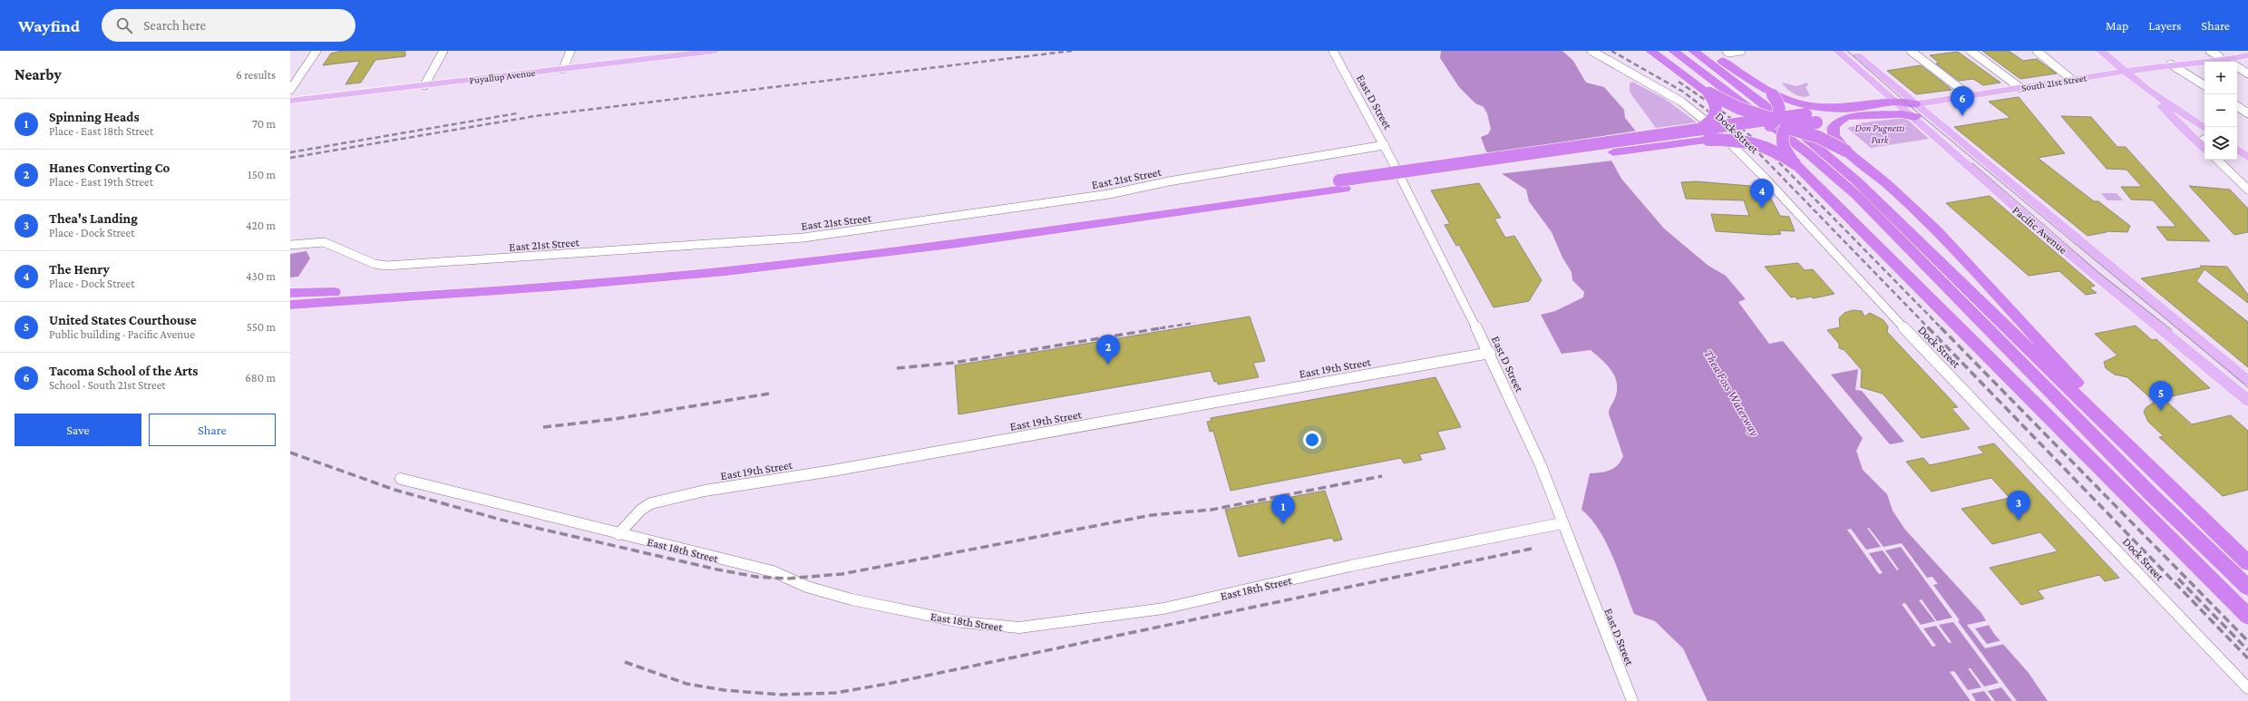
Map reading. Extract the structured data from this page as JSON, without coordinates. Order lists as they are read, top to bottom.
{
  "streets": {
    "main road": ["Puyallup Avenue", "South 21st Street", "Pacific Avenue"],
    "street": [
      "East D Street",
      "Dock Street",
      "East 21st Street",
      "East 19th Street",
      "East 18th Street"
    ]
  },
  "crossings": [
    ["South 21st Street", "Pacific Avenue"],
    ["East D Street", "East 21st Street"],
    ["East D Street", "East 19th Street"],
    ["East D Street", "East 18th Street"],
    ["East 19th Street", "East 18th Street"]
  ],
  "water": ["Thea Foss Waterway"],
  "parks": ["Don Pugnetti Park"],
  "page": {
    "header": "Wayfind",
    "search": "Search here",
    "nav": ["Map", "Layers", "Share"],
    "heading": ["Nearby", "6 results"],
    "map_buttons": ["+", "−"],
    "pins": [
      "6",
      "4",
      "2",
      "5",
      "3",
      "1"
    ],
    "list": [
      {
        "mark": "1",
        "name": "Spinning Heads",
        "note": "Place · East 18th Street",
        "value": "70 m"
      },
      {
        "mark": "2",
        "name": "Hanes Converting Co",
        "note": "Place · East 19th Street",
        "value": "150 m"
      },
      {
        "mark": "3",
        "name": "Thea's Landing",
        "note": "Place · Dock Street",
        "value": "420 m"
      },
      {
        "mark": "4",
        "name": "The Henry",
        "note": "Place · Dock Street",
        "value": "430 m"
      },
      {
        "mark": "5",
        "name": "United States Courthouse",
        "note": "Public building · Pacific Avenue",
        "value": "550 m"
      },
      {
        "mark": "6",
        "name": "Tacoma School of the Arts",
        "note": "School · South 21st Street",
        "value": "680 m"
      }
    ],
    "buttons": ["Save", "Share"]
  }
}
